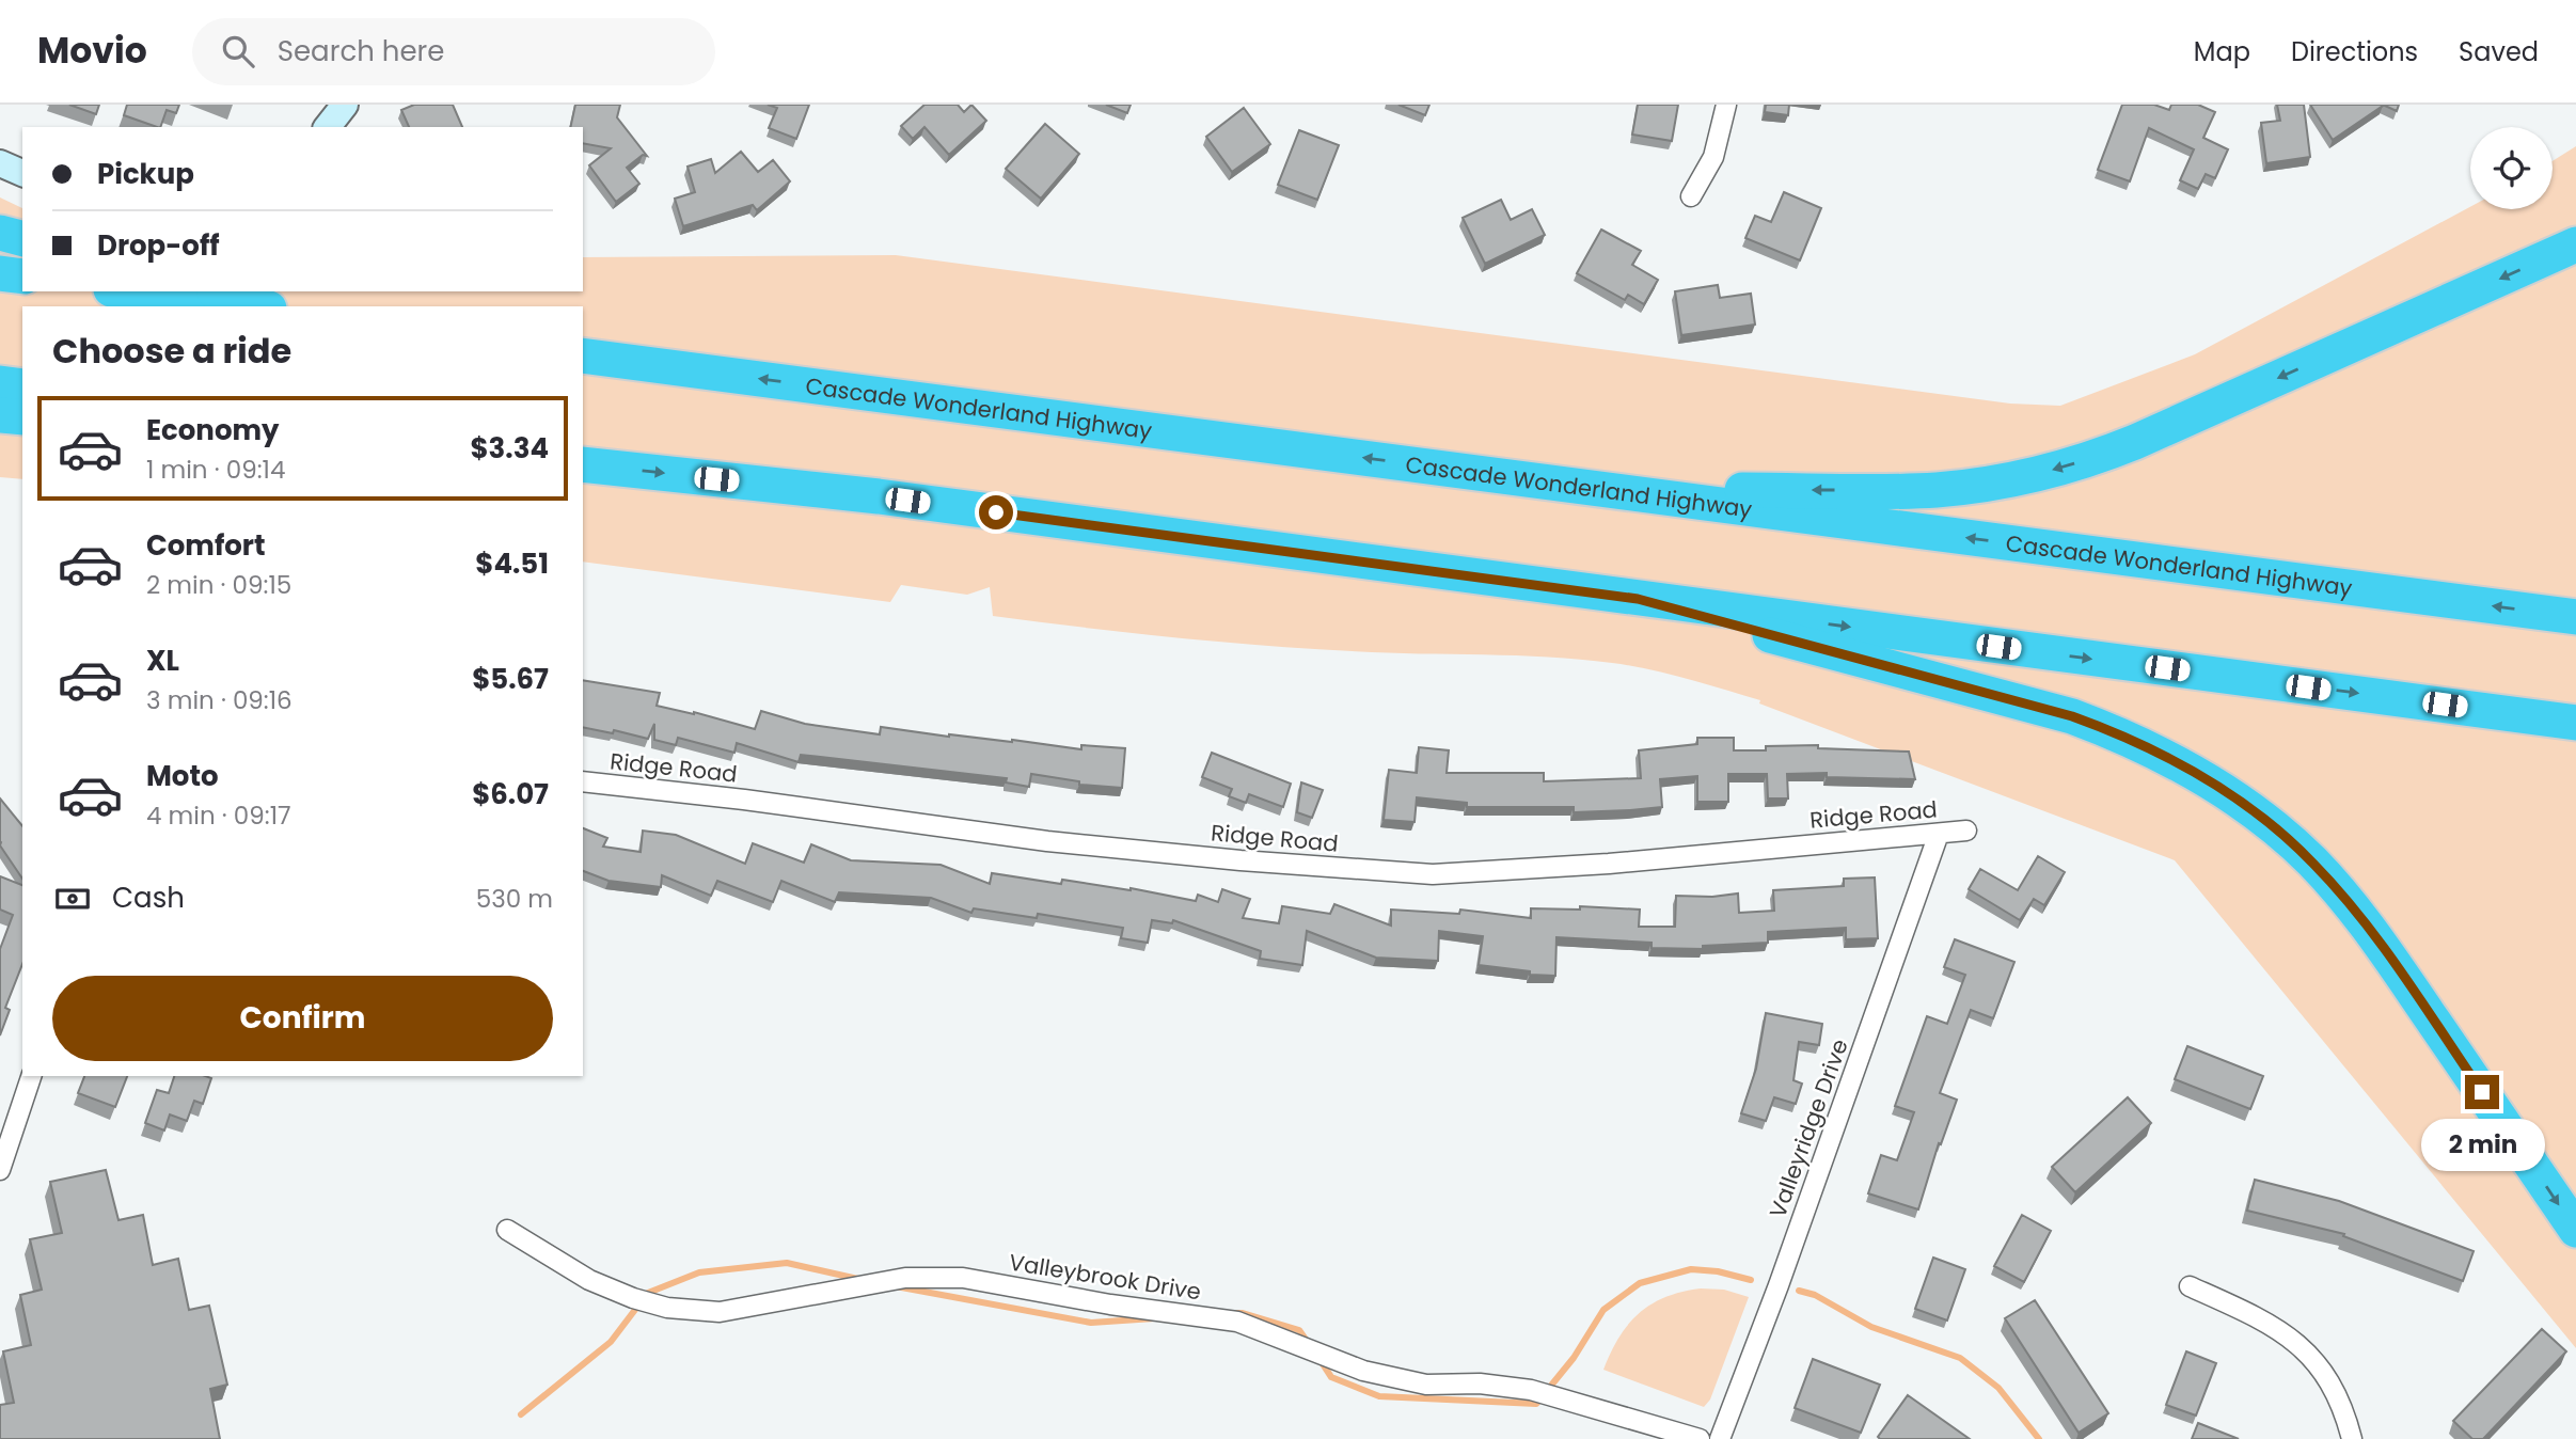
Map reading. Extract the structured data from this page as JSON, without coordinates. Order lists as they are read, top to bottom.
{
  "streets": {
    "highway": ["Cascade Wonderland Highway"],
    "street": ["Ridge Road", "Valleyridge Drive", "Valleybrook Drive"]
  },
  "crossings": [
    ["Ridge Road", "Valleyridge Drive"]
  ],
  "page": {
    "header": "Movio",
    "search": "Search here",
    "nav": ["Map", "Directions", "Saved"],
    "banner": ["Pickup", "Drop-off"],
    "heading": "Choose a ride",
    "list": [
      {
        "name": "Economy",
        "note": "1 min · 09:14",
        "value": "$3.34"
      },
      {
        "name": "Comfort",
        "note": "2 min · 09:15",
        "value": "$4.51"
      },
      {
        "name": "XL",
        "note": "3 min · 09:16",
        "value": "$5.67"
      },
      {
        "name": "Moto",
        "note": "4 min · 09:17",
        "value": "$6.07"
      }
    ],
    "pay": ["Cash", "530 m"],
    "buttons": "Confirm",
    "bubble": "2 min"
  }
}
